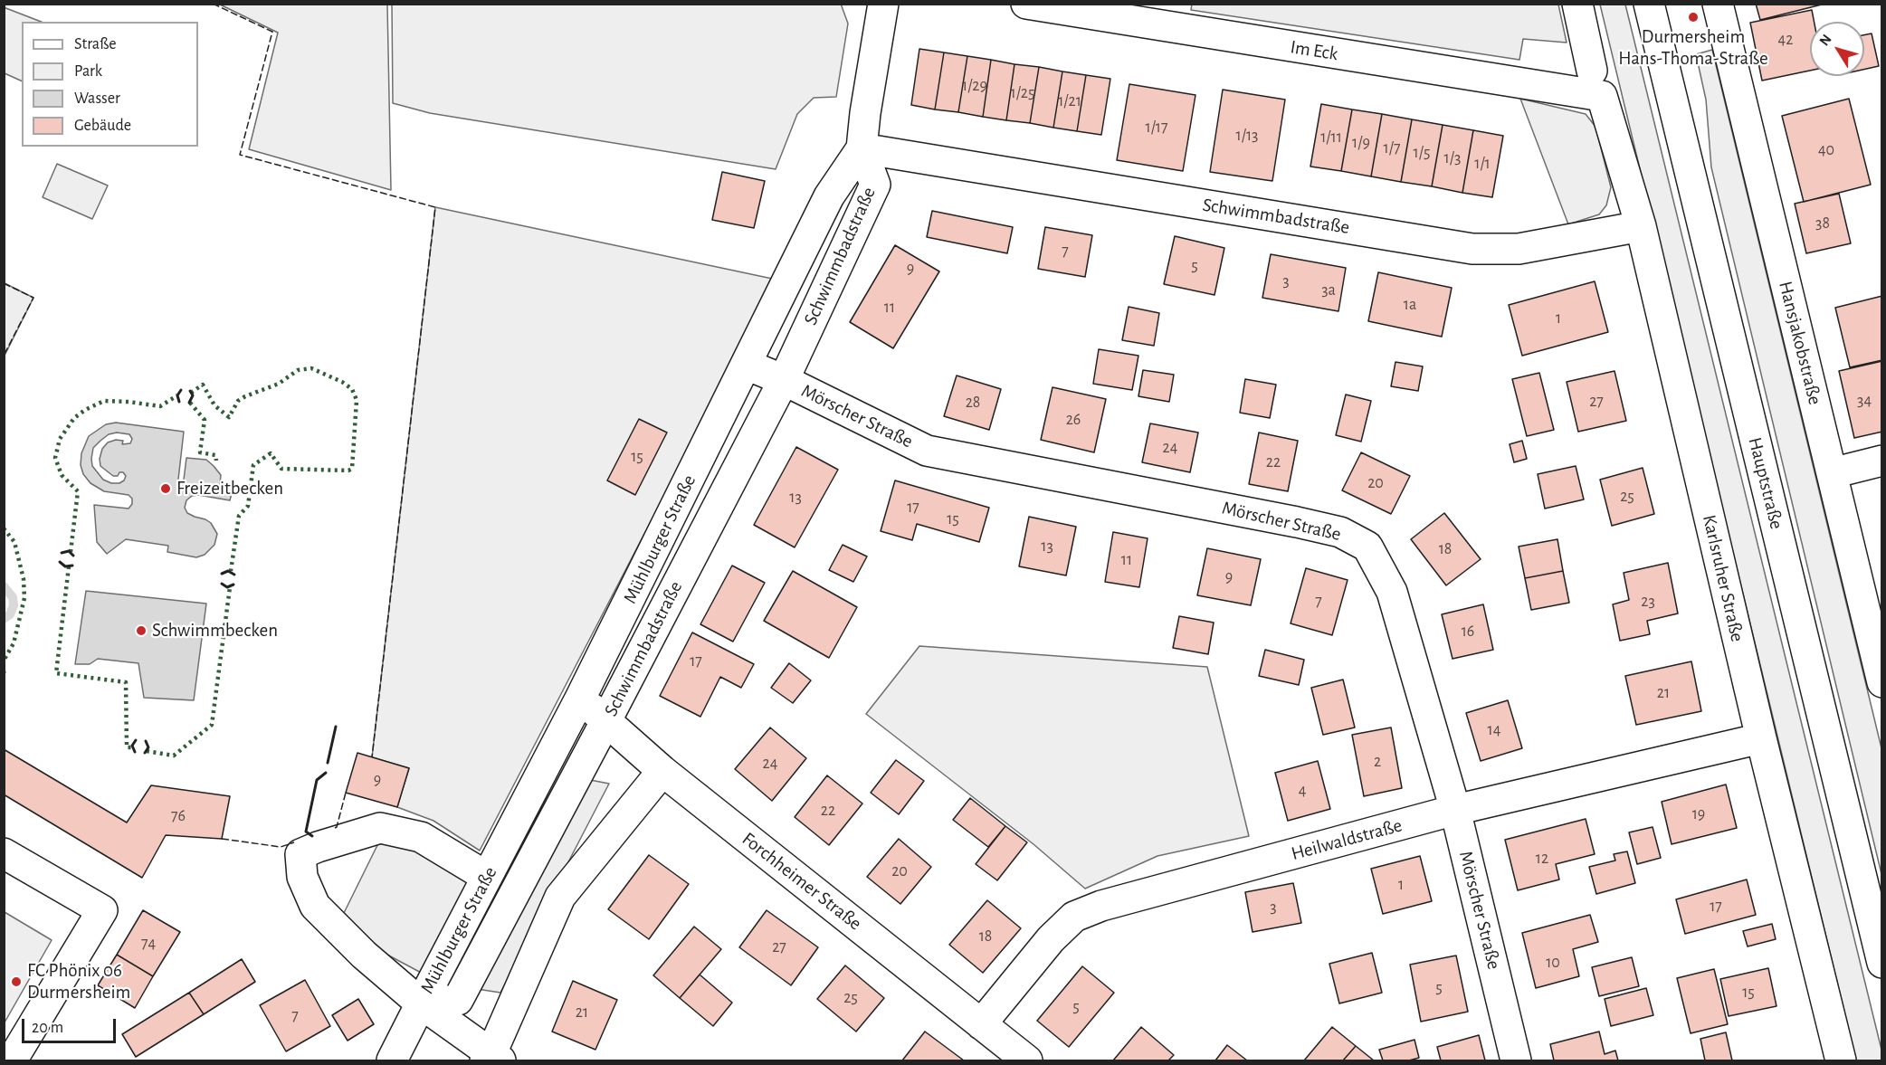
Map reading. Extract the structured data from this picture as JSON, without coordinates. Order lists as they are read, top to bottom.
{
  "streets": {
    "street": [
      "Im Eck",
      "Schwimmbadstraße",
      "Hansjakobstraße",
      "Mörscher Straße",
      "Hauptstraße",
      "Mühlburger Straße",
      "Karlsruher Straße",
      "Heilwaldstraße",
      "Forchheimer Straße"
    ]
  },
  "crossings": [
    ["Im Eck", "Karlsruher Straße"],
    ["Schwimmbadstraße", "Mörscher Straße"],
    ["Schwimmbadstraße", "Mühlburger Straße"],
    ["Schwimmbadstraße", "Karlsruher Straße"],
    ["Schwimmbadstraße", "Forchheimer Straße"],
    ["Mörscher Straße", "Mühlburger Straße"],
    ["Mörscher Straße", "Heilwaldstraße"],
    ["Mühlburger Straße", "Forchheimer Straße"],
    ["Karlsruher Straße", "Heilwaldstraße"],
    ["Heilwaldstraße", "Forchheimer Straße"]
  ],
  "places": [
    "Durmersheim Hans-Thoma-Straße",
    "Freizeitbecken",
    "Schwimmbecken",
    "FC Phönix 06 Durmersheim"
  ],
  "house_numbers": [
    "42",
    "1/29",
    "1/25",
    "1/21",
    "1/17",
    "1/13",
    "1/11",
    "1/9",
    "1/7",
    "40",
    "1/5",
    "1/3",
    "1/1",
    "38",
    "7",
    "5",
    "9",
    "3",
    "3a",
    "1a",
    "11",
    "1",
    "34",
    "27",
    "28",
    "26",
    "24",
    "15",
    "22",
    "20",
    "25",
    "13",
    "17",
    "15",
    "13",
    "18",
    "11",
    "9",
    "7",
    "23",
    "16",
    "17",
    "21",
    "14",
    "2",
    "24",
    "9",
    "4",
    "22",
    "19",
    "76",
    "12",
    "20",
    "1",
    "17",
    "3",
    "18",
    "74",
    "27",
    "10",
    "5",
    "15",
    "25",
    "5",
    "21",
    "7"
  ],
  "legend": [
    "Straße",
    "Park",
    "Wasser",
    "Gebäude"
  ],
  "scale_bar": "20 m",
  "north": "top left"
}
